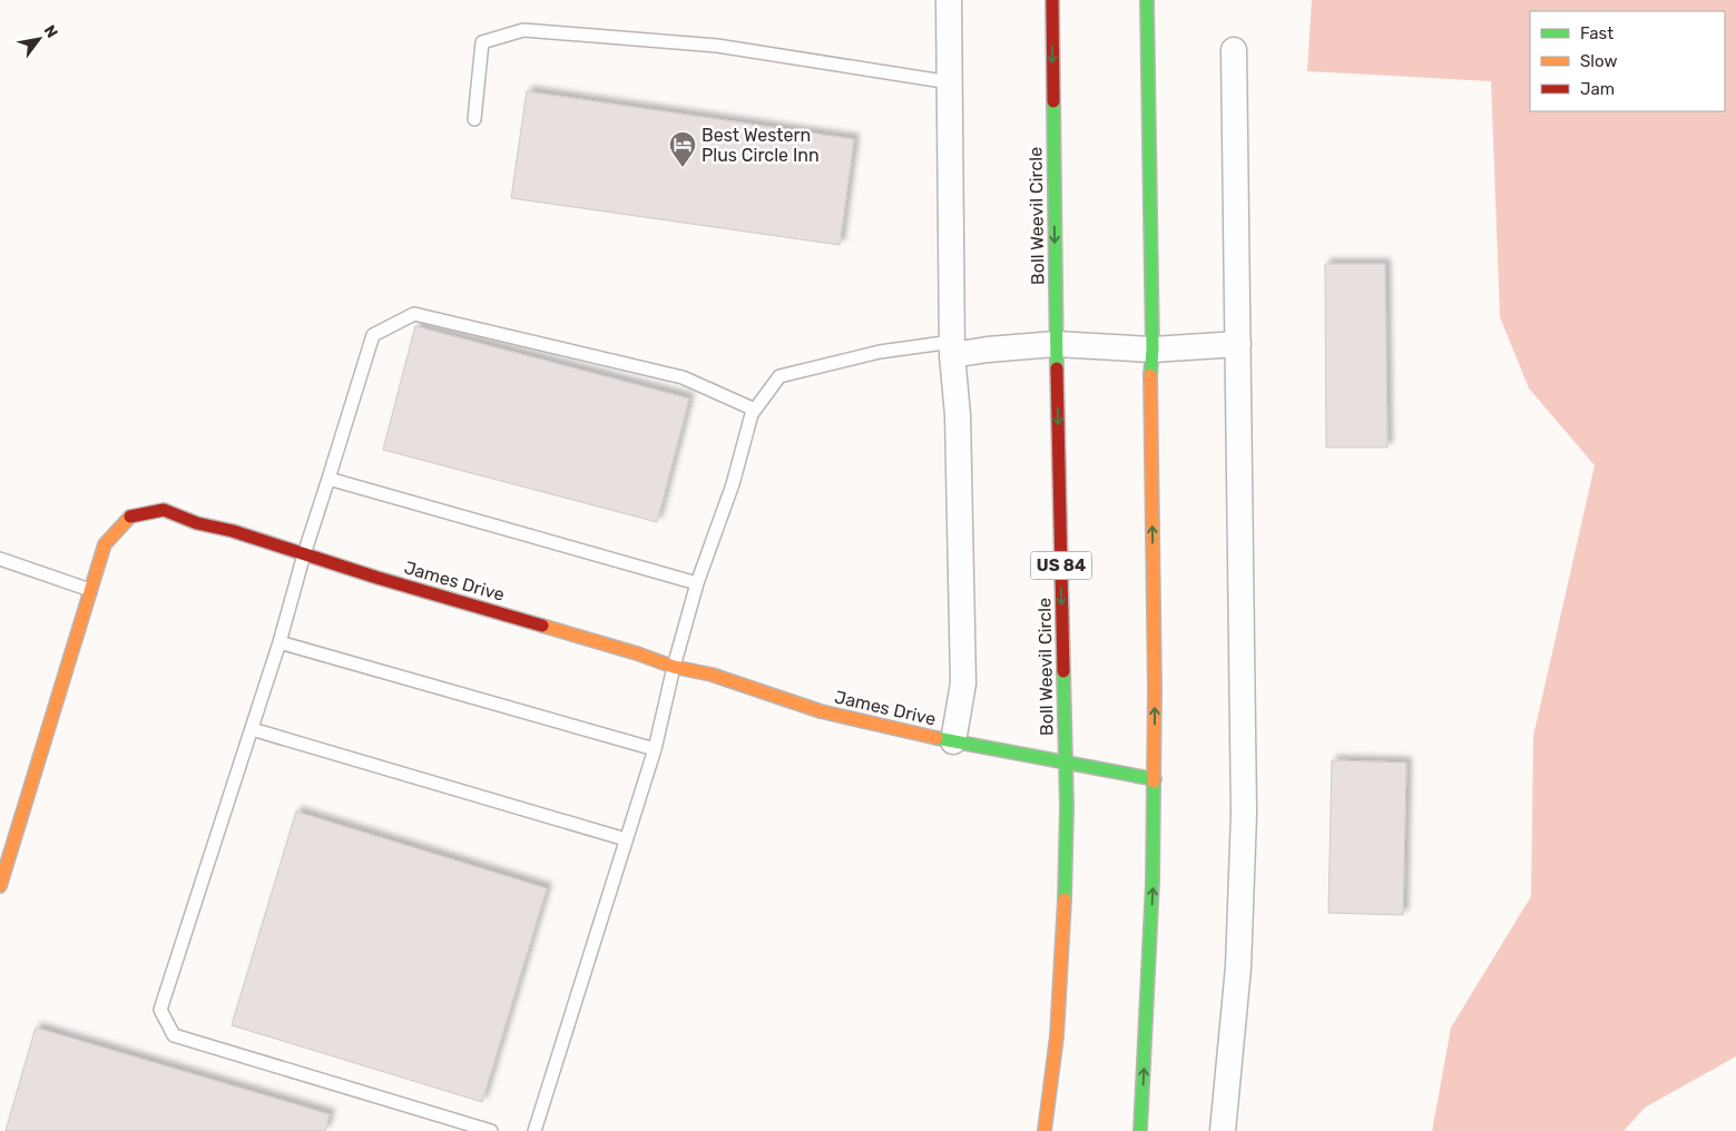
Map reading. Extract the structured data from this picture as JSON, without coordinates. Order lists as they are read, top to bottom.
{
  "streets": {
    "main road": ["Boll Weevil Circle", "US 84", "James Drive"]
  },
  "crossings": [
    ["Boll Weevil Circle", "James Drive"]
  ],
  "places": {
    "hotel": ["Best Western Plus Circle Inn"]
  },
  "legend": ["Fast", "Slow", "Jam"],
  "north": "top right"
}
